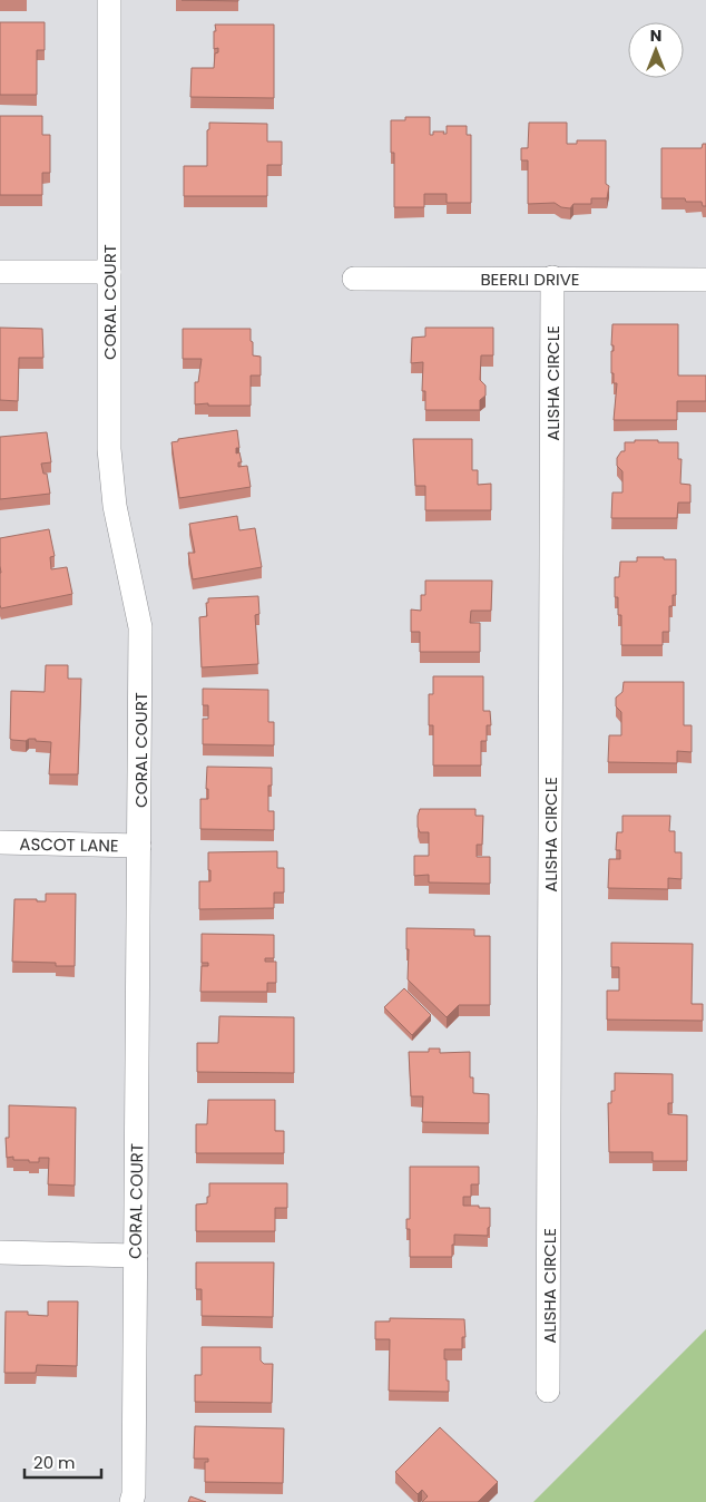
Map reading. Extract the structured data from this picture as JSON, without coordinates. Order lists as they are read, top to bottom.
{
  "streets": {
    "street": [
      "BEERLI DRIVE",
      "CORAL COURT",
      "ALISHA CIRCLE",
      "ASCOT LANE"
    ]
  },
  "crossings": [
    ["BEERLI DRIVE", "ALISHA CIRCLE"],
    ["CORAL COURT", "ASCOT LANE"]
  ],
  "scale_bar": "20 m",
  "north": "top"
}
